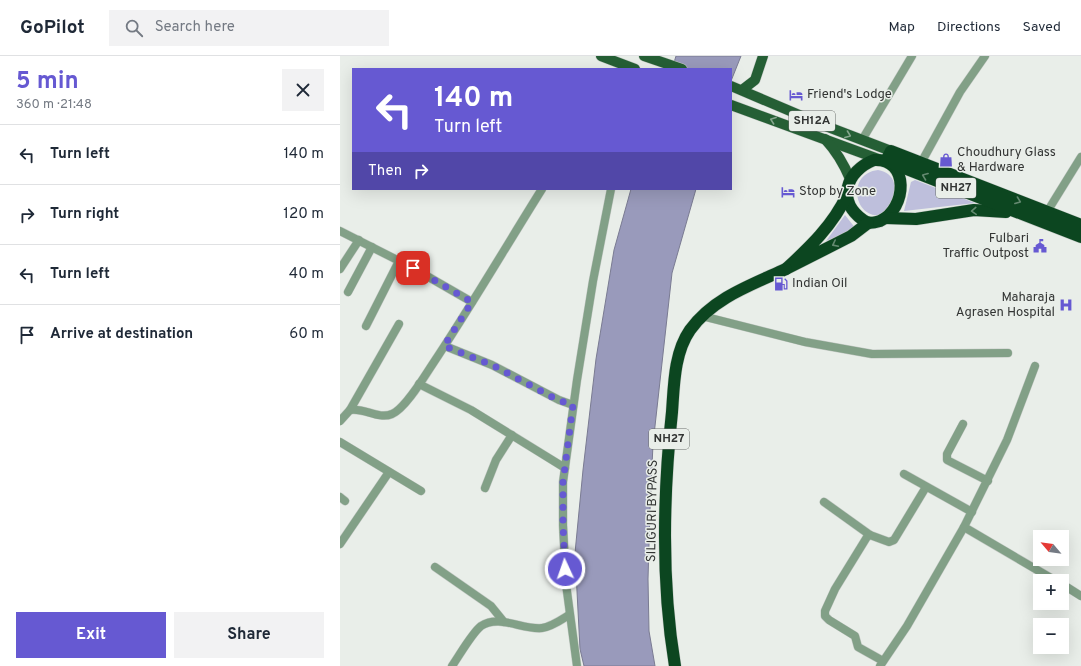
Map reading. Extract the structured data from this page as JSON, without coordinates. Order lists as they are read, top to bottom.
{
  "streets": {
    "highway": ["NH27", "SILIGURI BYPASS"],
    "main road": ["SH12A"]
  },
  "crossings": [
    ["SH12A", "NH27"],
    ["NH27", "SILIGURI BYPASS"]
  ],
  "places": {
    "hotel": ["Friend's Lodge", "Stop by Zone"],
    "shop": ["Choudhury Glass & Hardware"],
    "public building": ["Fulbari Traffic Outpost"],
    "fuel station": ["Indian Oil"],
    "hospital": ["Maharaja Agrasen Hospital"]
  },
  "north": "top left",
  "page": {
    "header": "GoPilot",
    "search": "Search here",
    "nav": ["Map", "Directions", "Saved"],
    "heading": ["5 min", "360 m · 21:48"],
    "turn": ["140 m", "Turn left"],
    "list": [
      {
        "name": "Turn left",
        "value": "140 m"
      },
      {
        "name": "Turn right",
        "value": "120 m"
      },
      {
        "name": "Turn left",
        "value": "40 m"
      },
      {
        "name": "Arrive at destination",
        "value": "60 m"
      }
    ],
    "then": "Then",
    "map_buttons": ["+", "−"],
    "buttons": ["Exit", "Share"]
  }
}
